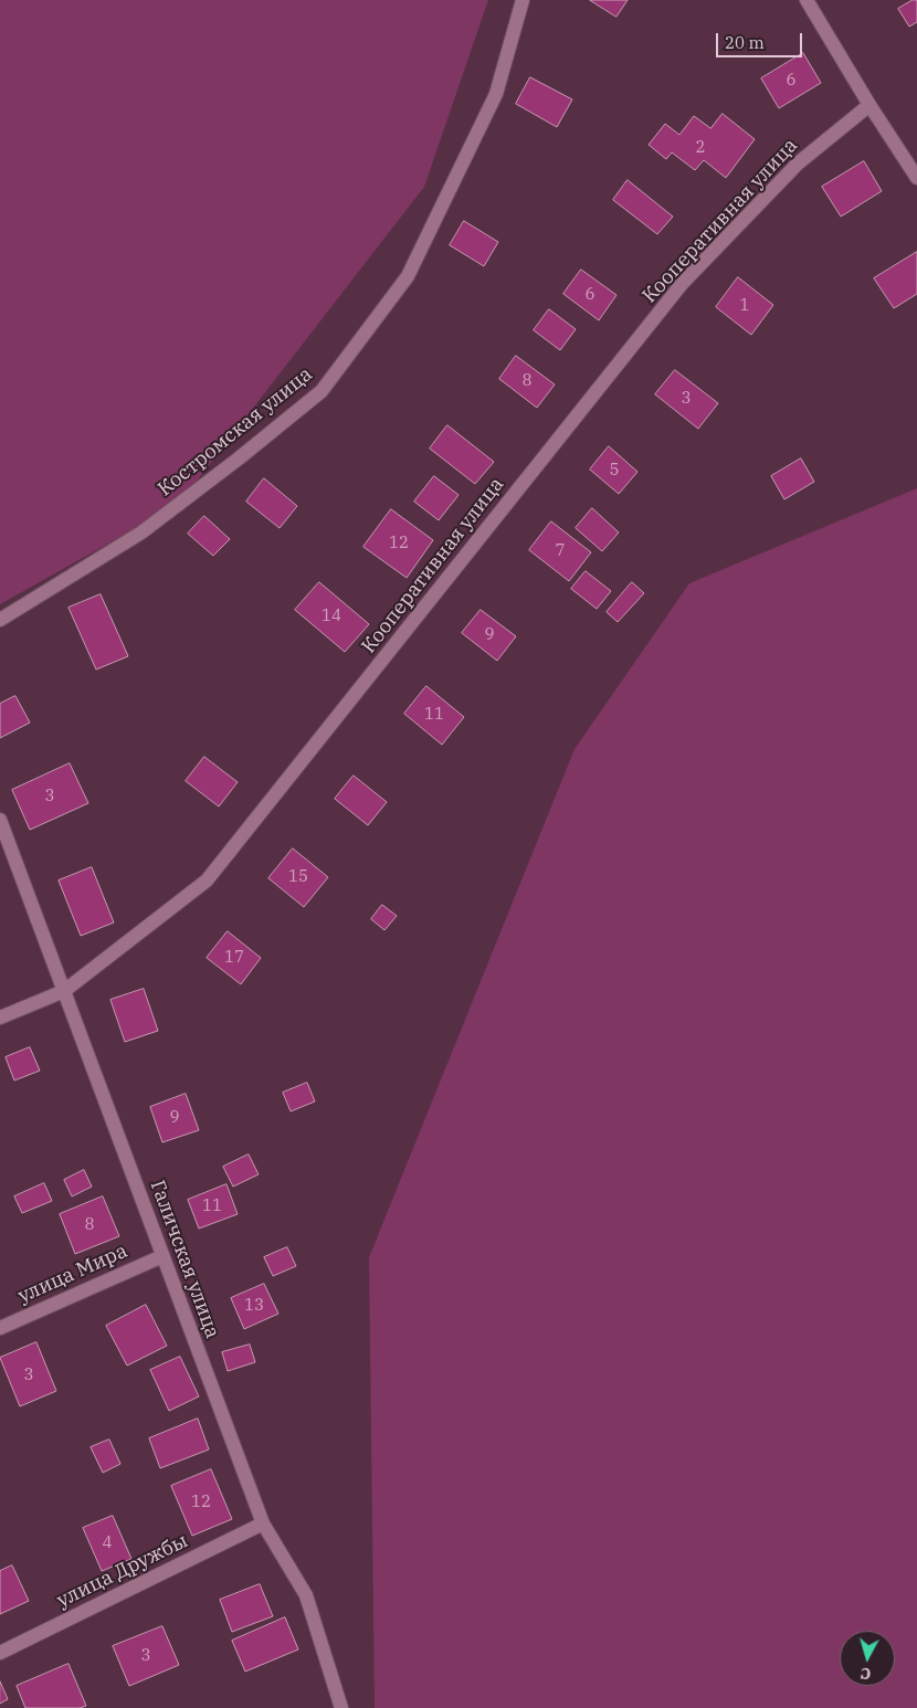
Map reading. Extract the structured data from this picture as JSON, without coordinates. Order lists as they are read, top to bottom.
{
  "streets": {
    "street": [
      "Кооперативная улица",
      "Костромская улица",
      "Галичская улица",
      "улица Мира",
      "улица Дружбы"
    ]
  },
  "crossings": [
    ["Кооперативная улица", "Галичская улица"],
    ["Галичская улица", "улица Мира"],
    ["Галичская улица", "улица Дружбы"]
  ],
  "house_numbers": [
    "6",
    "2",
    "6",
    "1",
    "8",
    "3",
    "5",
    "12",
    "7",
    "14",
    "9",
    "11",
    "3",
    "15",
    "17",
    "9",
    "11",
    "8",
    "13",
    "3",
    "12",
    "4",
    "3"
  ],
  "scale_bar": "20 m",
  "north": "bottom"
}
